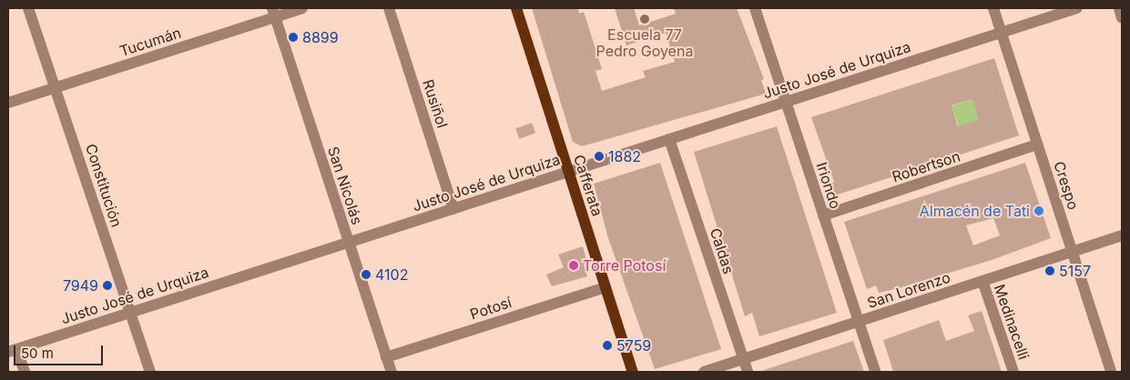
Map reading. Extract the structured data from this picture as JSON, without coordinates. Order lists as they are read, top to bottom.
{
  "streets": {
    "main road": ["Cafferata"],
    "street": [
      "Tucumán",
      "Justo José de Urquiza",
      "Rusiñol",
      "Robertson",
      "Constitución",
      "San Nicolás",
      "Iriondo",
      "Crespo",
      "Caldas",
      "San Lorenzo",
      "Potosí",
      "Medinacelli"
    ]
  },
  "crossings": [
    ["Tucumán", "Constitución"],
    ["Tucumán", "San Nicolás"],
    ["Justo José de Urquiza", "Rusiñol"],
    ["Justo José de Urquiza", "Constitución"],
    ["Justo José de Urquiza", "San Nicolás"],
    ["Justo José de Urquiza", "Cafferata"],
    ["Justo José de Urquiza", "Iriondo"],
    ["Justo José de Urquiza", "Crespo"],
    ["Justo José de Urquiza", "Caldas"],
    ["Robertson", "Iriondo"],
    ["Robertson", "Crespo"],
    ["San Nicolás", "Potosí"],
    ["Cafferata", "Potosí"],
    ["Iriondo", "San Lorenzo"],
    ["Crespo", "San Lorenzo"],
    ["Caldas", "San Lorenzo"],
    ["San Lorenzo", "Medinacelli"]
  ],
  "places": [
    "Escuela 77 Pedro Goyena",
    "8899",
    "1882",
    "Almacén de Tati",
    "Torre Potosí",
    "5157",
    "4102",
    "7949",
    "5759"
  ],
  "scale_bar": "50 m"
}
